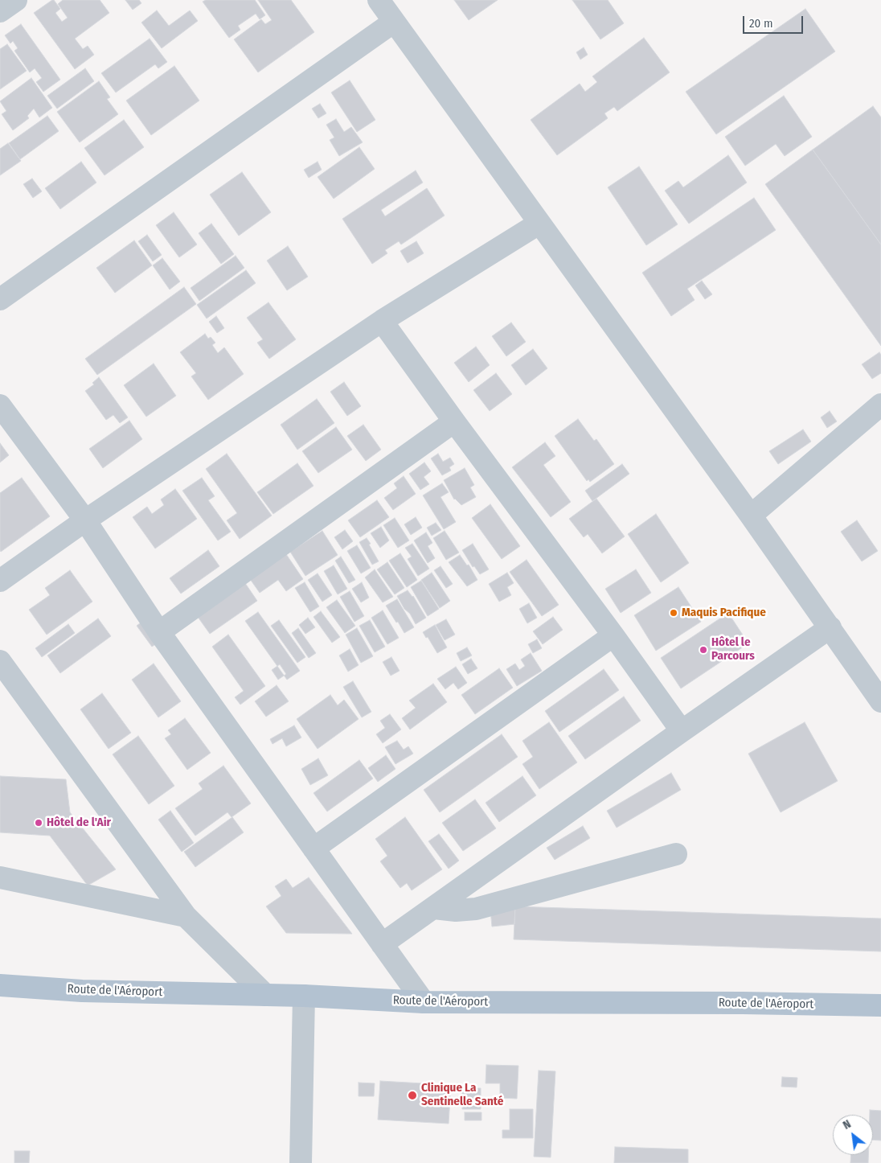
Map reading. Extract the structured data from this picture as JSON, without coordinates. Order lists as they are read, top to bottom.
{
  "streets": {
    "main road": ["Route de l'Aéroport"]
  },
  "places": [
    "Maquis Pacifique",
    "Hôtel le Parcours",
    "Hôtel de l'Air",
    "Clinique La Sentinelle Santé"
  ],
  "scale_bar": "20 m",
  "north": "top left"
}
